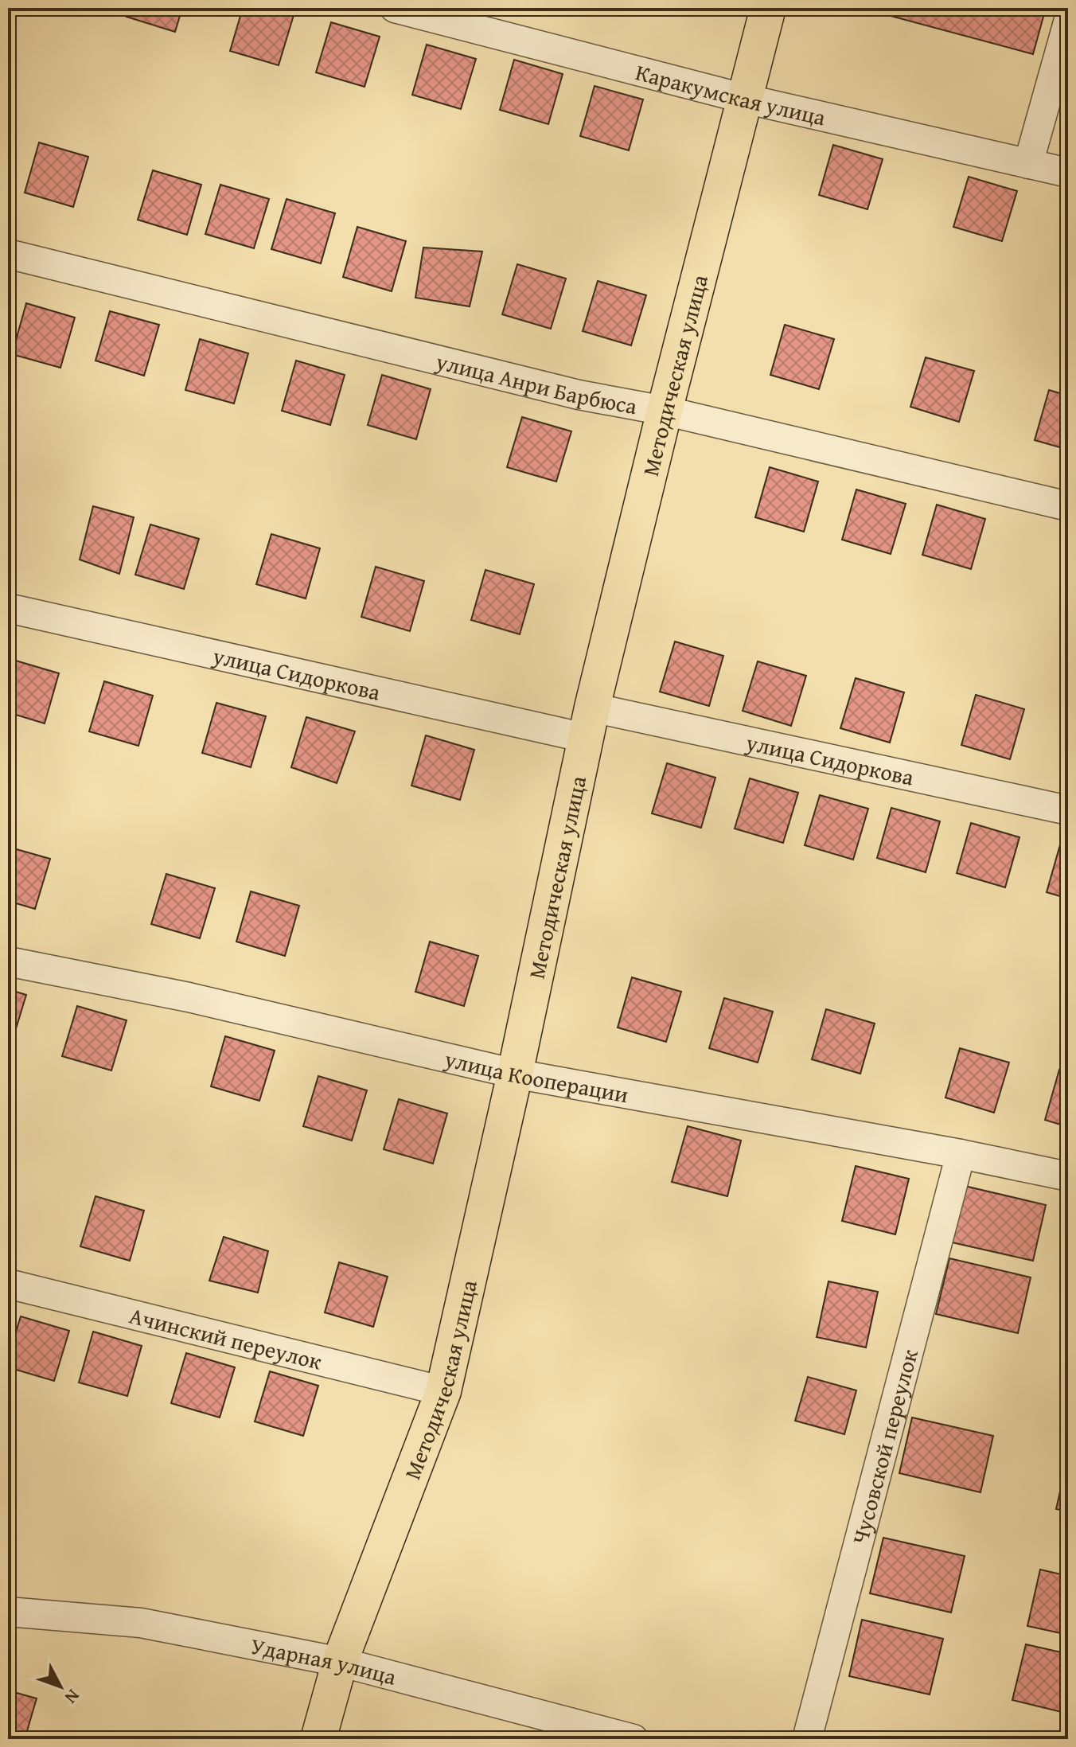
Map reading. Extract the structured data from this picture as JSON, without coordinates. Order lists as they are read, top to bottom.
{
  "streets": {
    "main road": ["Методическая улица"],
    "street": [
      "Каракумская улица",
      "улица Анри Барбюса",
      "улица Сидоркова",
      "улица Кооперации",
      "Ачинский переулок",
      "Чусовской переулок",
      "Ударная улица"
    ]
  },
  "crossings": [
    ["Каракумская улица", "Методическая улица"],
    ["Методическая улица", "улица Анри Барбюса"],
    ["Методическая улица", "улица Сидоркова"],
    ["Методическая улица", "улица Кооперации"],
    ["Методическая улица", "Ачинский переулок"],
    ["Методическая улица", "Ударная улица"],
    ["улица Кооперации", "Чусовской переулок"]
  ],
  "north": "bottom right"
}
